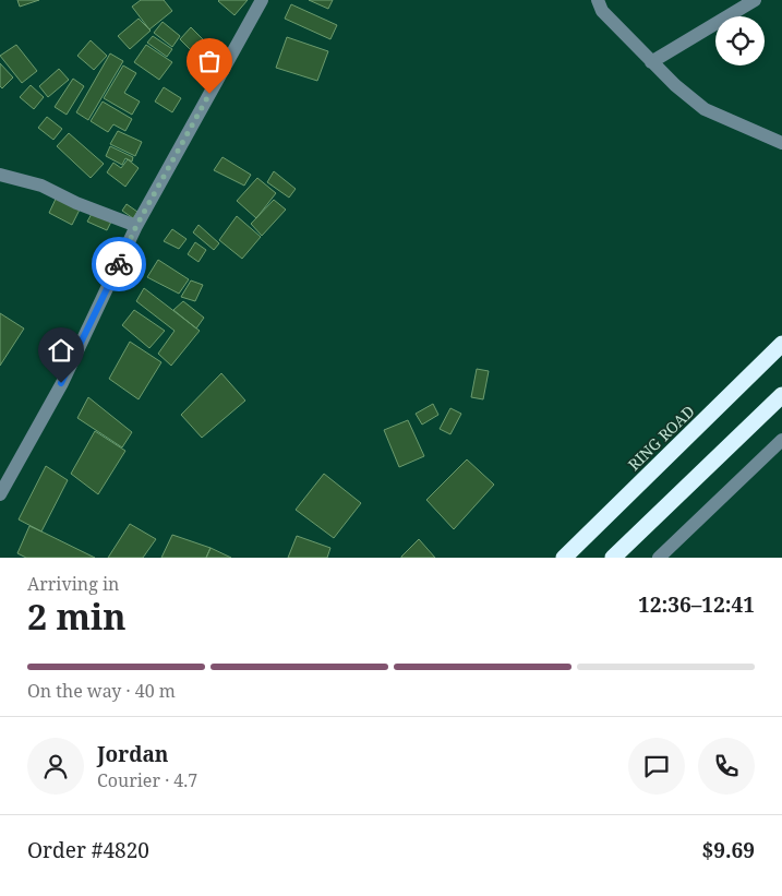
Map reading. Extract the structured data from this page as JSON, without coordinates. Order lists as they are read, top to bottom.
{
  "streets": {
    "highway": ["RING ROAD"]
  },
  "page": {
    "heading": ["2 min", "Arriving in", "12:36–12:41"],
    "panel": [
      "Jordan",
      "Courier · 4.7",
      "Order #4820",
      "$9.69"
    ],
    "bar": "On the way · 40 m"
  }
}
